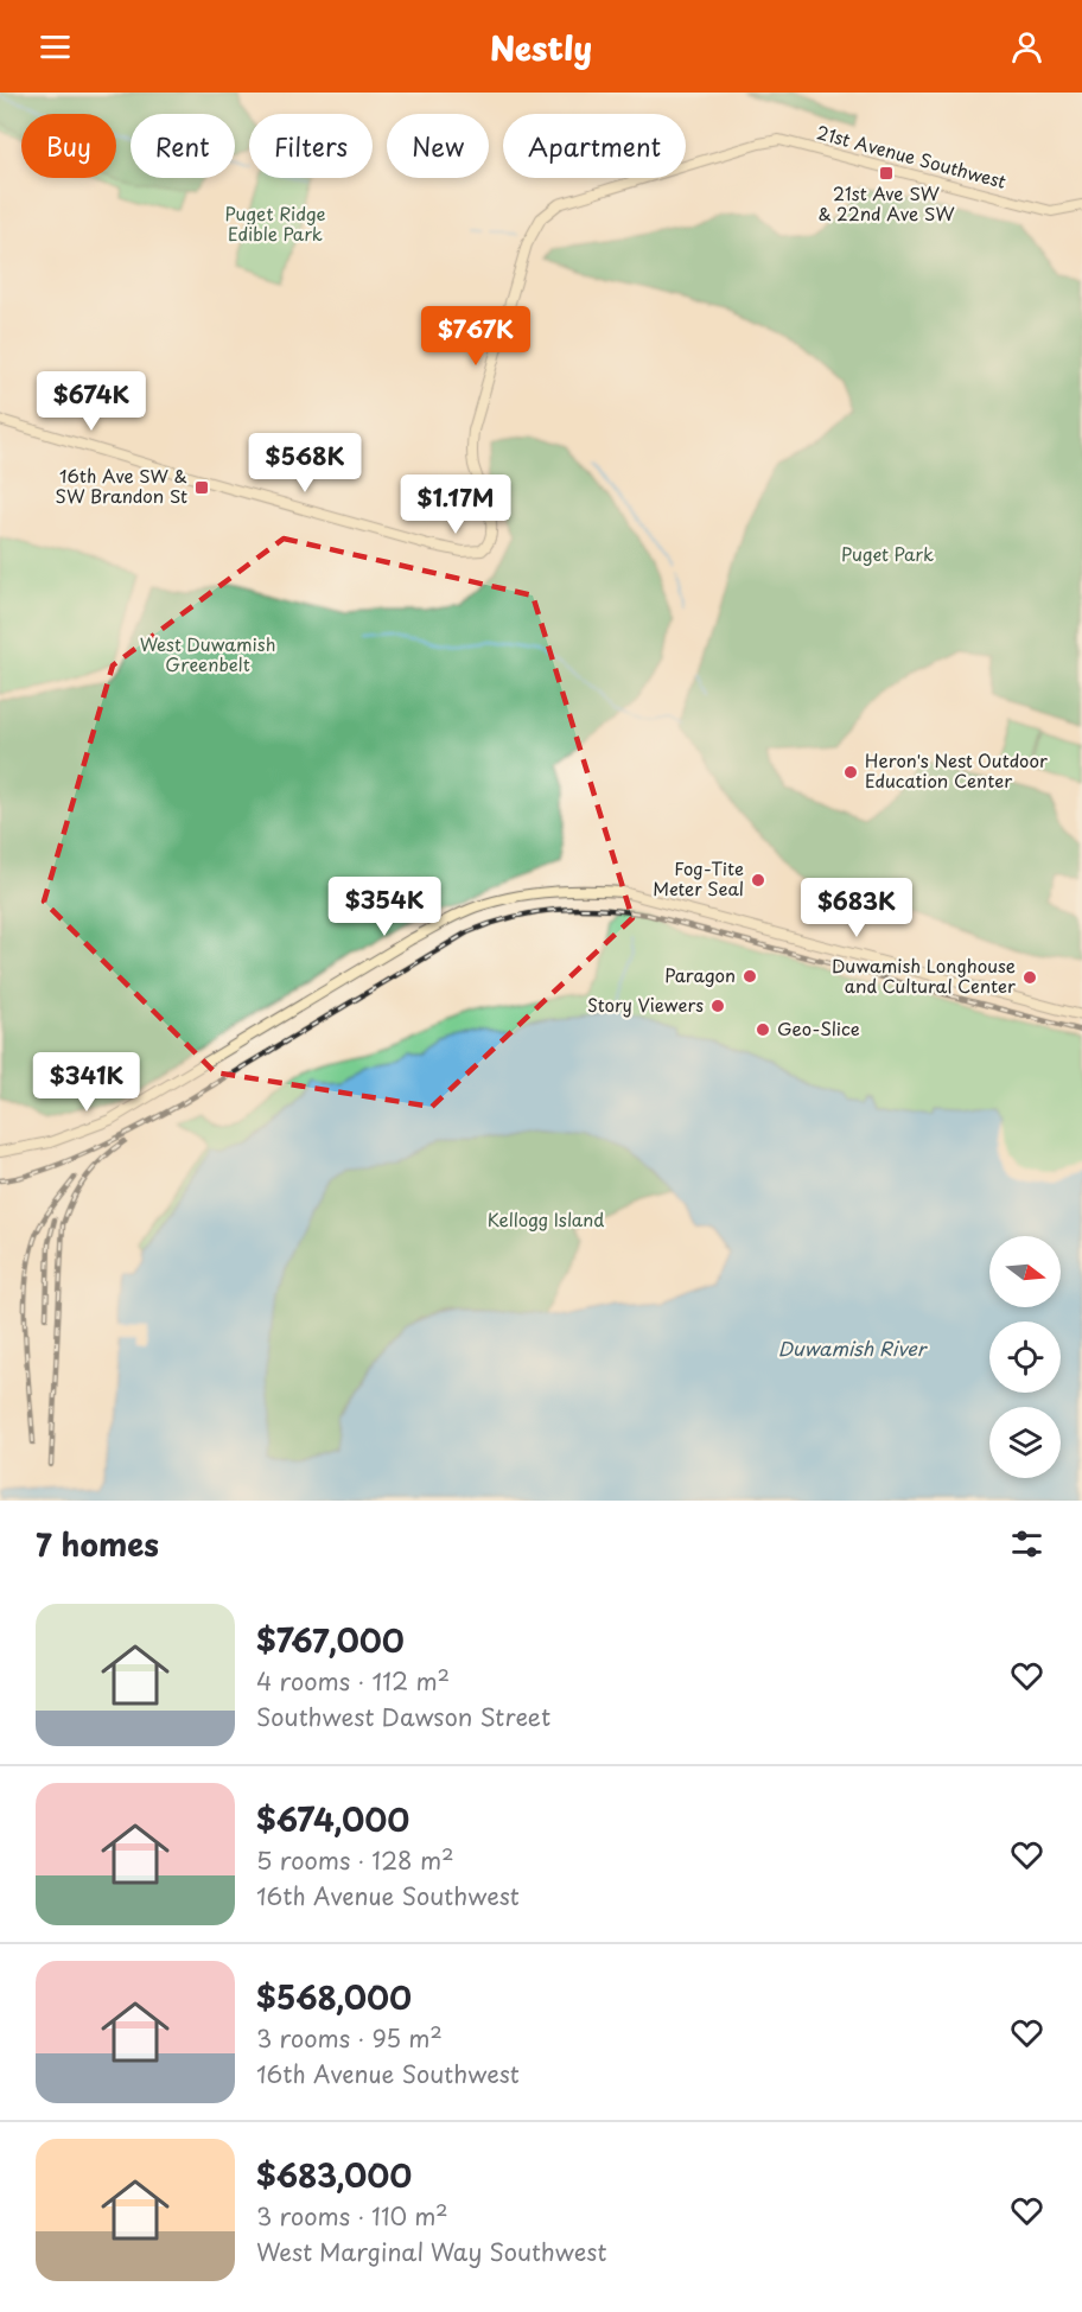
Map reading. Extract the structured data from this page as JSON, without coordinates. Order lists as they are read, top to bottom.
{
  "streets": {
    "street": ["21st Avenue Southwest"]
  },
  "water": ["Duwamish River"],
  "parks": [
    "Puget Ridge Edible Park",
    "Puget Park",
    "West Duwamish Greenbelt",
    "Kellogg Island"
  ],
  "places": {
    "transit": ["21st Ave SW & 22nd Ave SW", "16th Ave SW & SW Brandon St"],
    "other": [
      "Heron's Nest Outdoor Education Center",
      "Fog-Tite Meter Seal",
      "Paragon",
      "Duwamish Longhouse and Cultural Center",
      "Story Viewers",
      "Geo-Slice"
    ]
  },
  "north": "right",
  "page": {
    "header": "Nestly",
    "chip": [
      "Buy",
      "Rent",
      "Filters",
      "New",
      "Apartment"
    ],
    "price": [
      "$767K",
      "$674K",
      "$568K",
      "$1.17M",
      "$354K",
      "$683K",
      "$341K"
    ],
    "heading": "7 homes",
    "list": [
      {
        "name": "$767,000",
        "note": "4 rooms · 112 m² · Southwest Dawson Street"
      },
      {
        "name": "$674,000",
        "note": "5 rooms · 128 m² · 16th Avenue Southwest"
      },
      {
        "name": "$568,000",
        "note": "3 rooms · 95 m² · 16th Avenue Southwest"
      },
      {
        "name": "$683,000",
        "note": "3 rooms · 110 m² · West Marginal Way Southwest"
      }
    ]
  }
}
